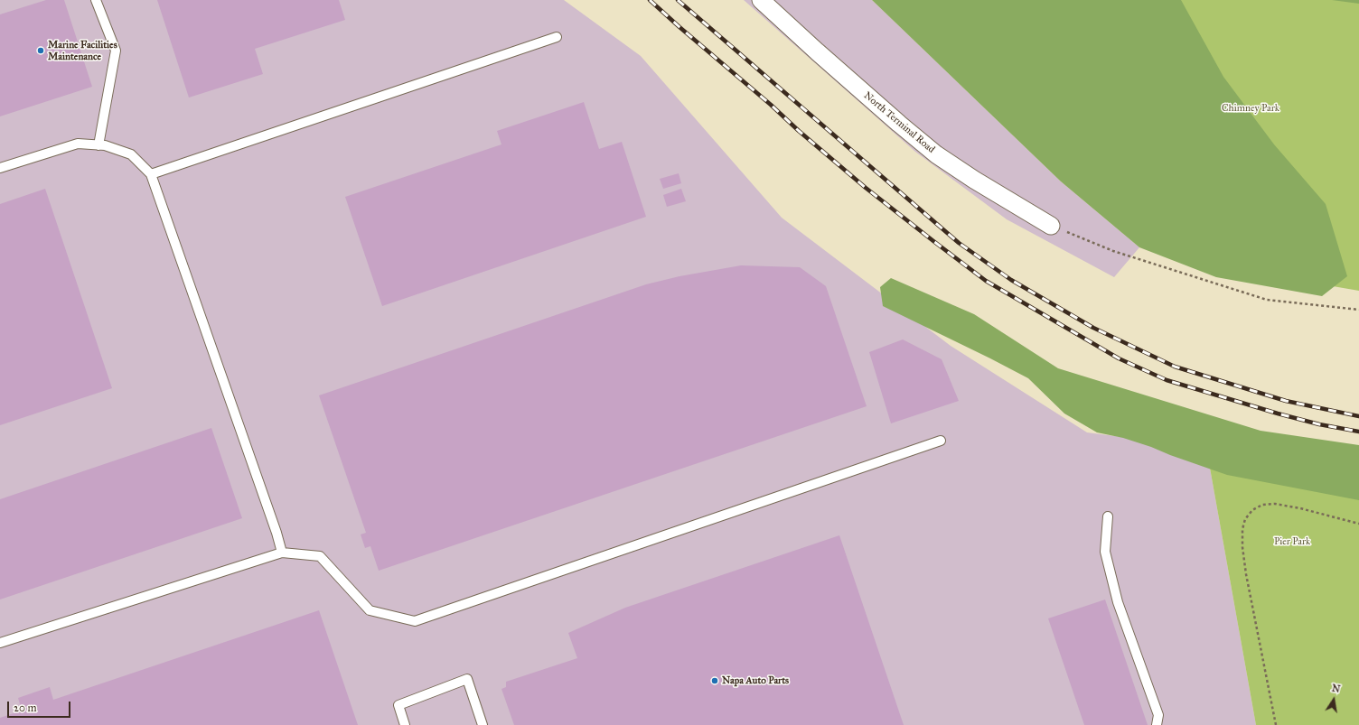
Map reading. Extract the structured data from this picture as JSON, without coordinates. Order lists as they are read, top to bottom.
{
  "streets": {
    "street": ["North Terminal Road"]
  },
  "parks": ["Chimney Park", "Pier Park"],
  "places": ["Marine Facilities Maintenance", "Napa Auto Parts"],
  "scale_bar": "20 m",
  "north": "top"
}
